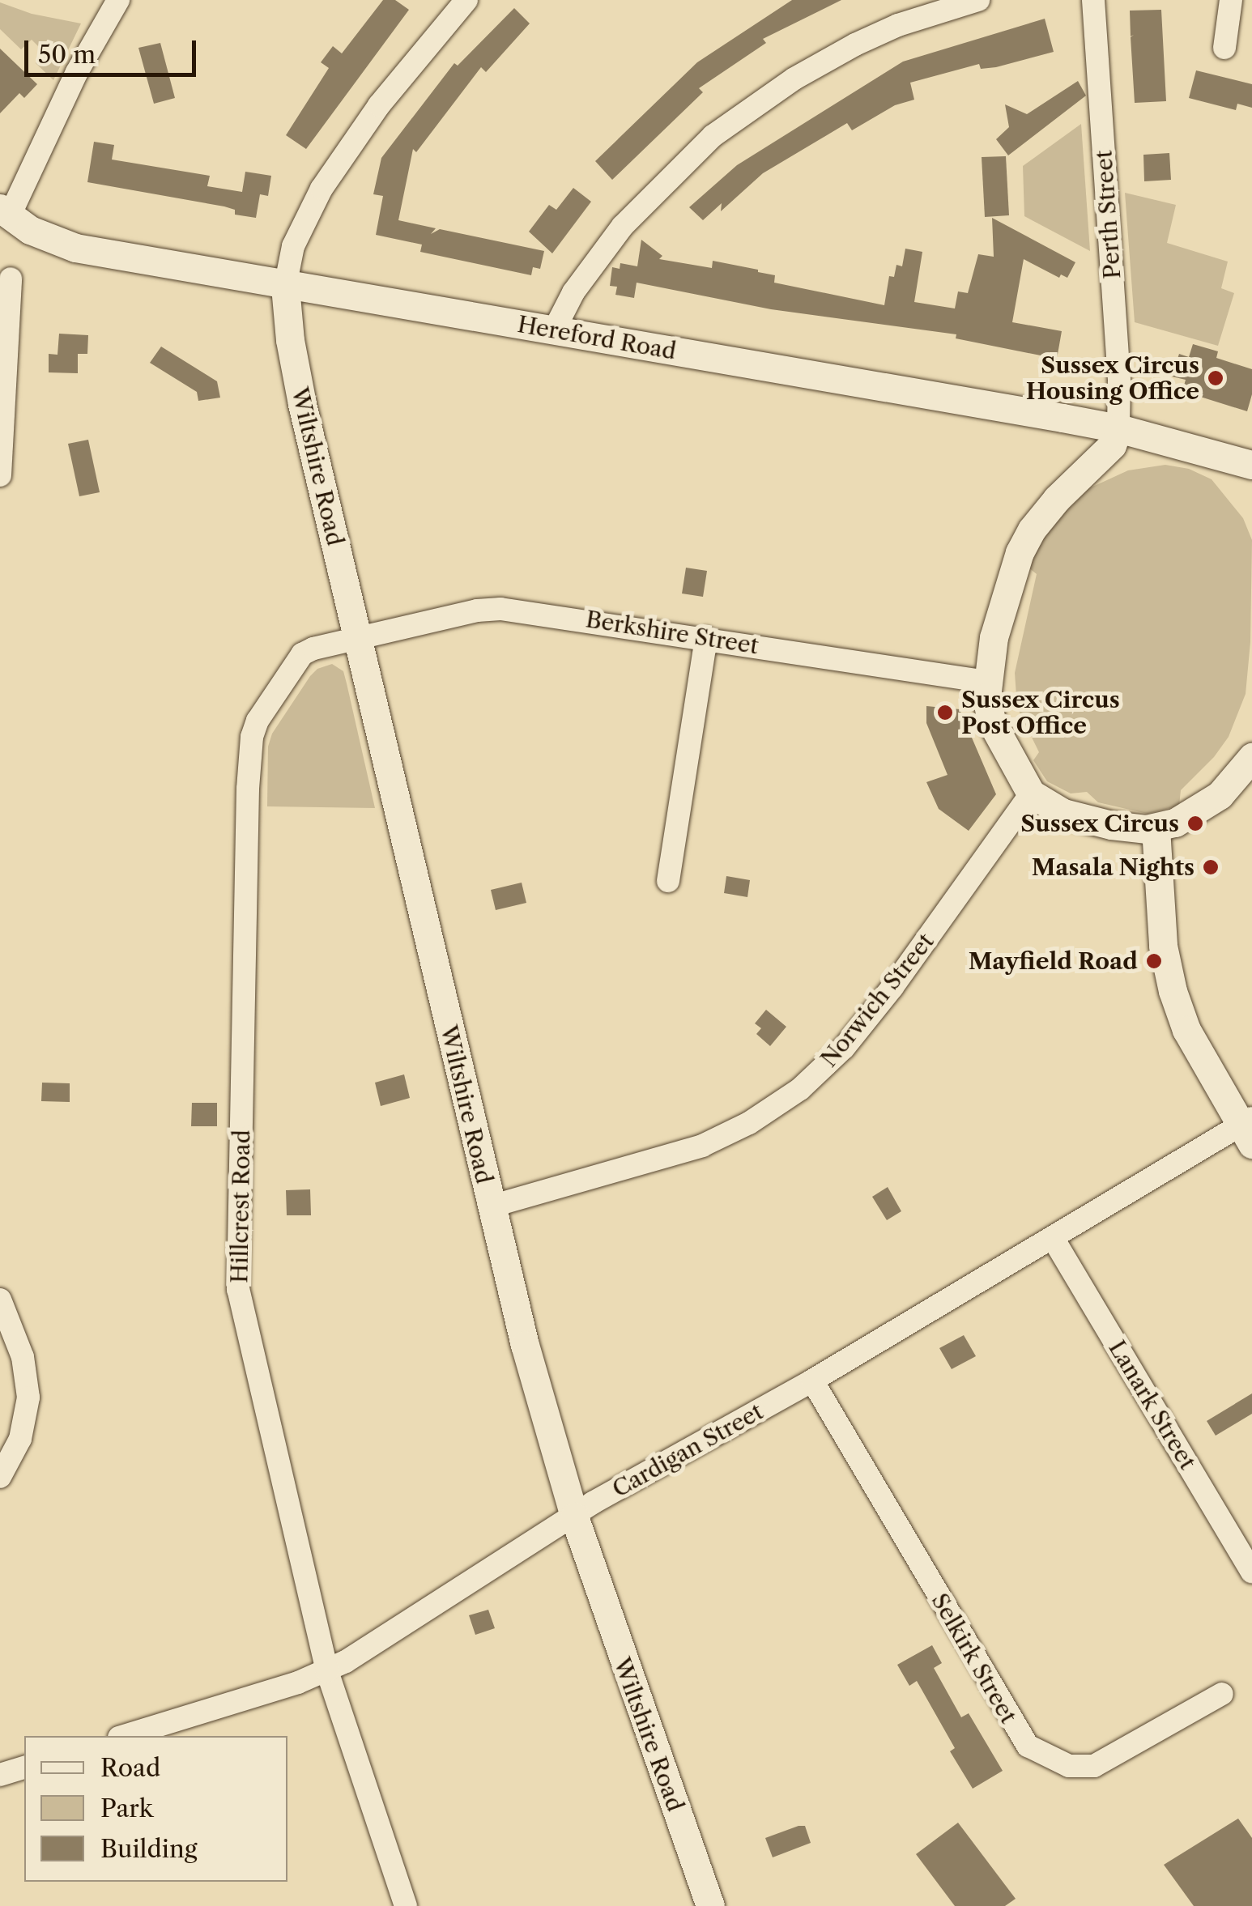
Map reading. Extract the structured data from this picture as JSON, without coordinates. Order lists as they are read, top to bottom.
{
  "streets": {
    "street": [
      "Perth Street",
      "Hereford Road",
      "Wiltshire Road",
      "Berkshire Street",
      "Norwich Street",
      "Hillcrest Road",
      "Lanark Street",
      "Cardigan Street",
      "Selkirk Street"
    ]
  },
  "crossings": [
    ["Perth Street", "Hereford Road"],
    ["Hereford Road", "Wiltshire Road"],
    ["Wiltshire Road", "Berkshire Street"],
    ["Wiltshire Road", "Norwich Street"],
    ["Wiltshire Road", "Hillcrest Road"],
    ["Wiltshire Road", "Cardigan Street"],
    ["Berkshire Street", "Hillcrest Road"],
    ["Hillcrest Road", "Cardigan Street"],
    ["Lanark Street", "Cardigan Street"],
    ["Cardigan Street", "Selkirk Street"]
  ],
  "places": [
    "Sussex Circus Housing Office",
    "Sussex Circus Post Office",
    "Sussex Circus",
    "Masala Nights",
    "Mayfield Road"
  ],
  "legend": ["Road", "Park", "Building"],
  "scale_bar": "50 m"
}
